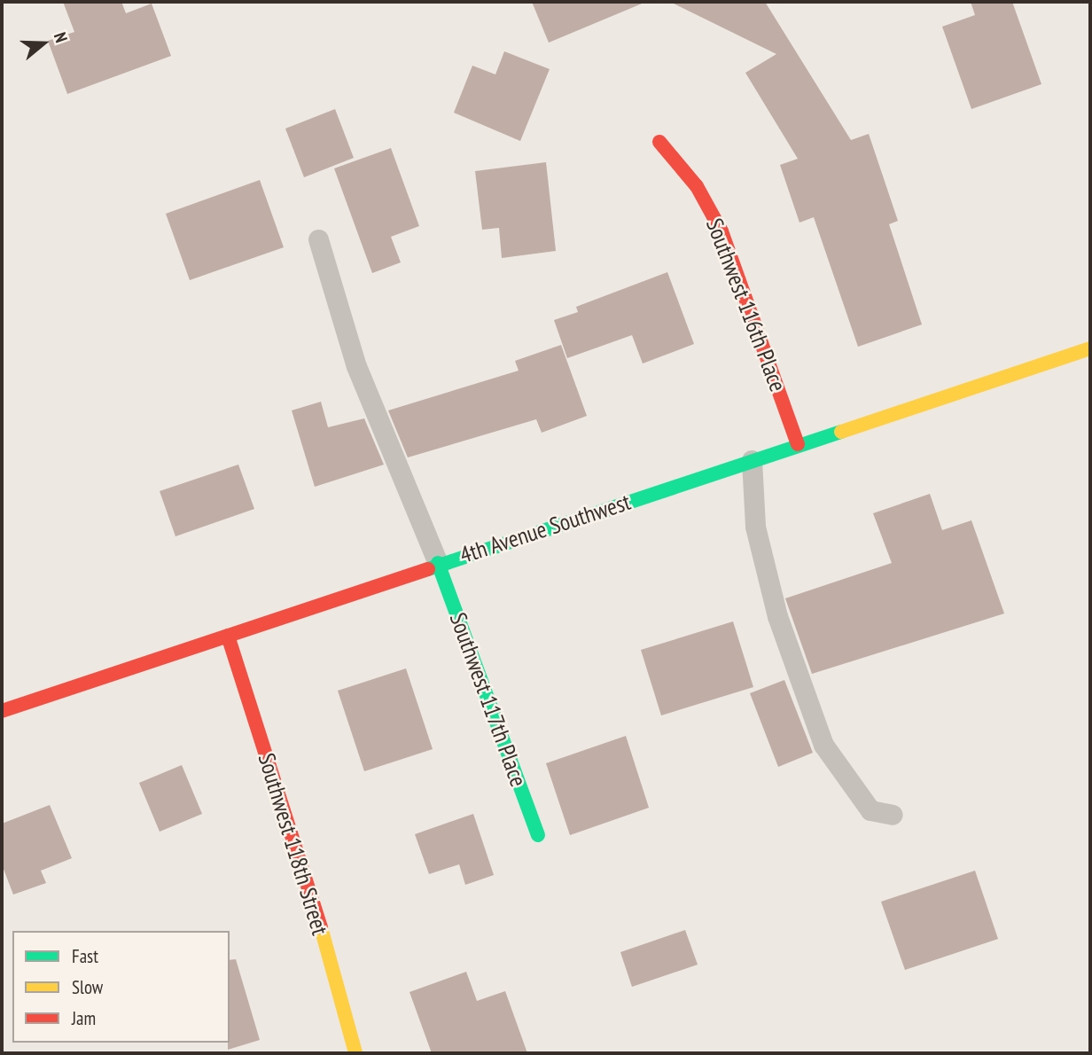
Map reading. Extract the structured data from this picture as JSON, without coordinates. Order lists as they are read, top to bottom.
{
  "streets": {
    "street": [
      "Southwest 116th Place",
      "4th Avenue Southwest",
      "Southwest 117th Place",
      "Southwest 118th Street"
    ]
  },
  "crossings": [
    ["Southwest 116th Place", "4th Avenue Southwest"],
    ["4th Avenue Southwest", "Southwest 117th Place"],
    ["4th Avenue Southwest", "Southwest 118th Street"]
  ],
  "legend": ["Fast", "Slow", "Jam"],
  "north": "right"
}
